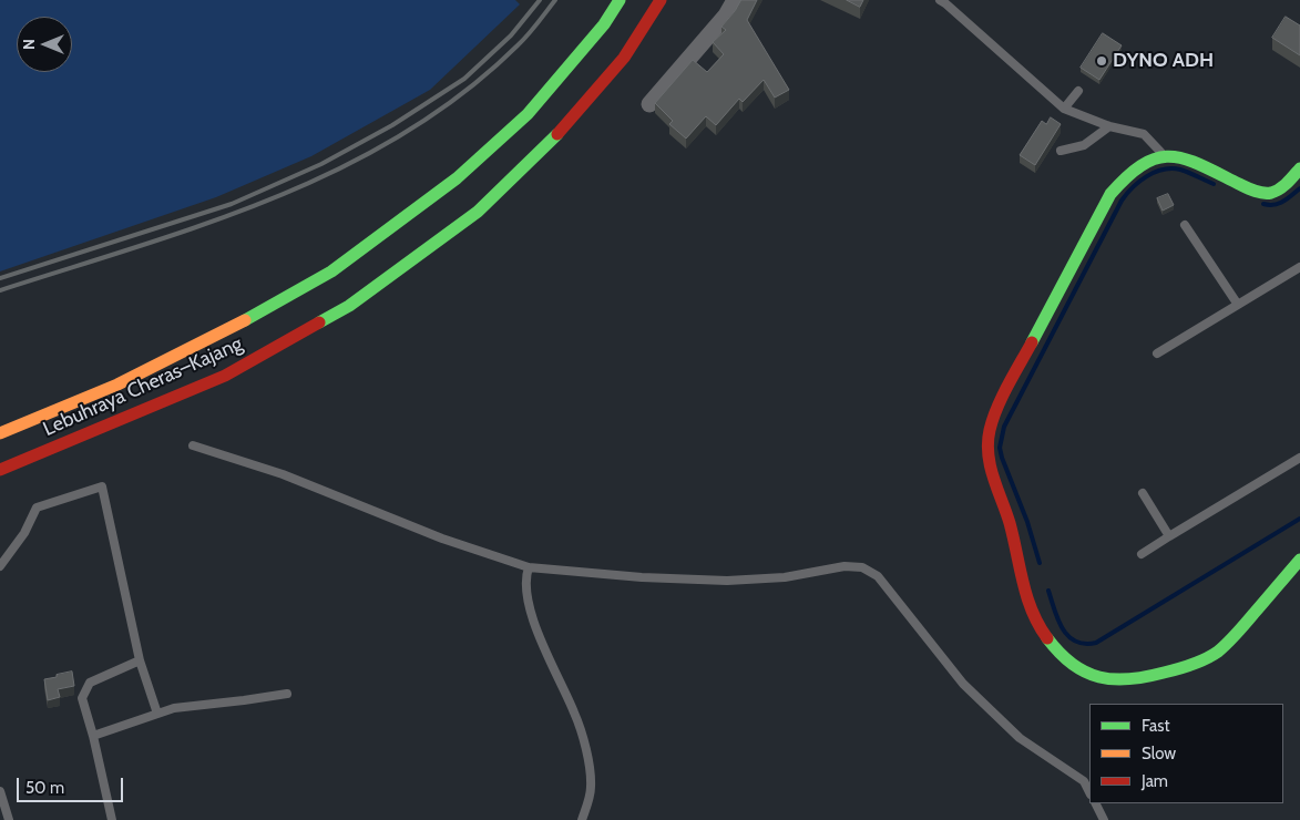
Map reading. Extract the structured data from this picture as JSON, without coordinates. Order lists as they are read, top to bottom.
{
  "streets": {
    "main road": ["Lebuhraya Cheras–Kajang"]
  },
  "places": ["DYNO ADH"],
  "legend": ["Fast", "Slow", "Jam"],
  "scale_bar": "50 m",
  "north": "left"
}
